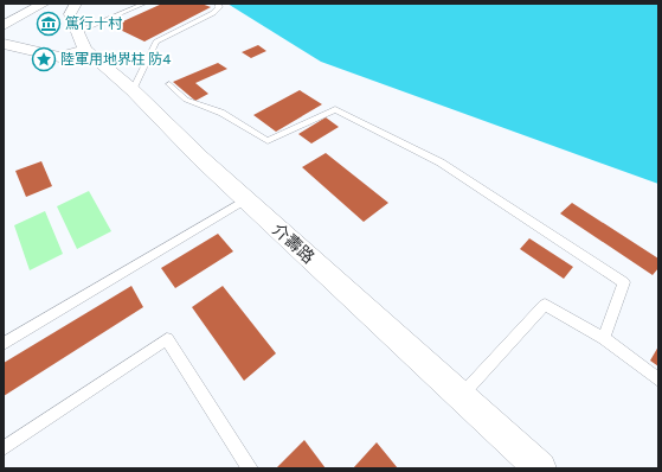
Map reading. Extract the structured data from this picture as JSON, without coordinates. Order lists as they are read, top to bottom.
{
  "streets": {
    "street": ["介壽路"]
  },
  "places": {
    "museum": ["篤行十村"],
    "place": ["陸軍用地界柱 防4"]
  }
}
